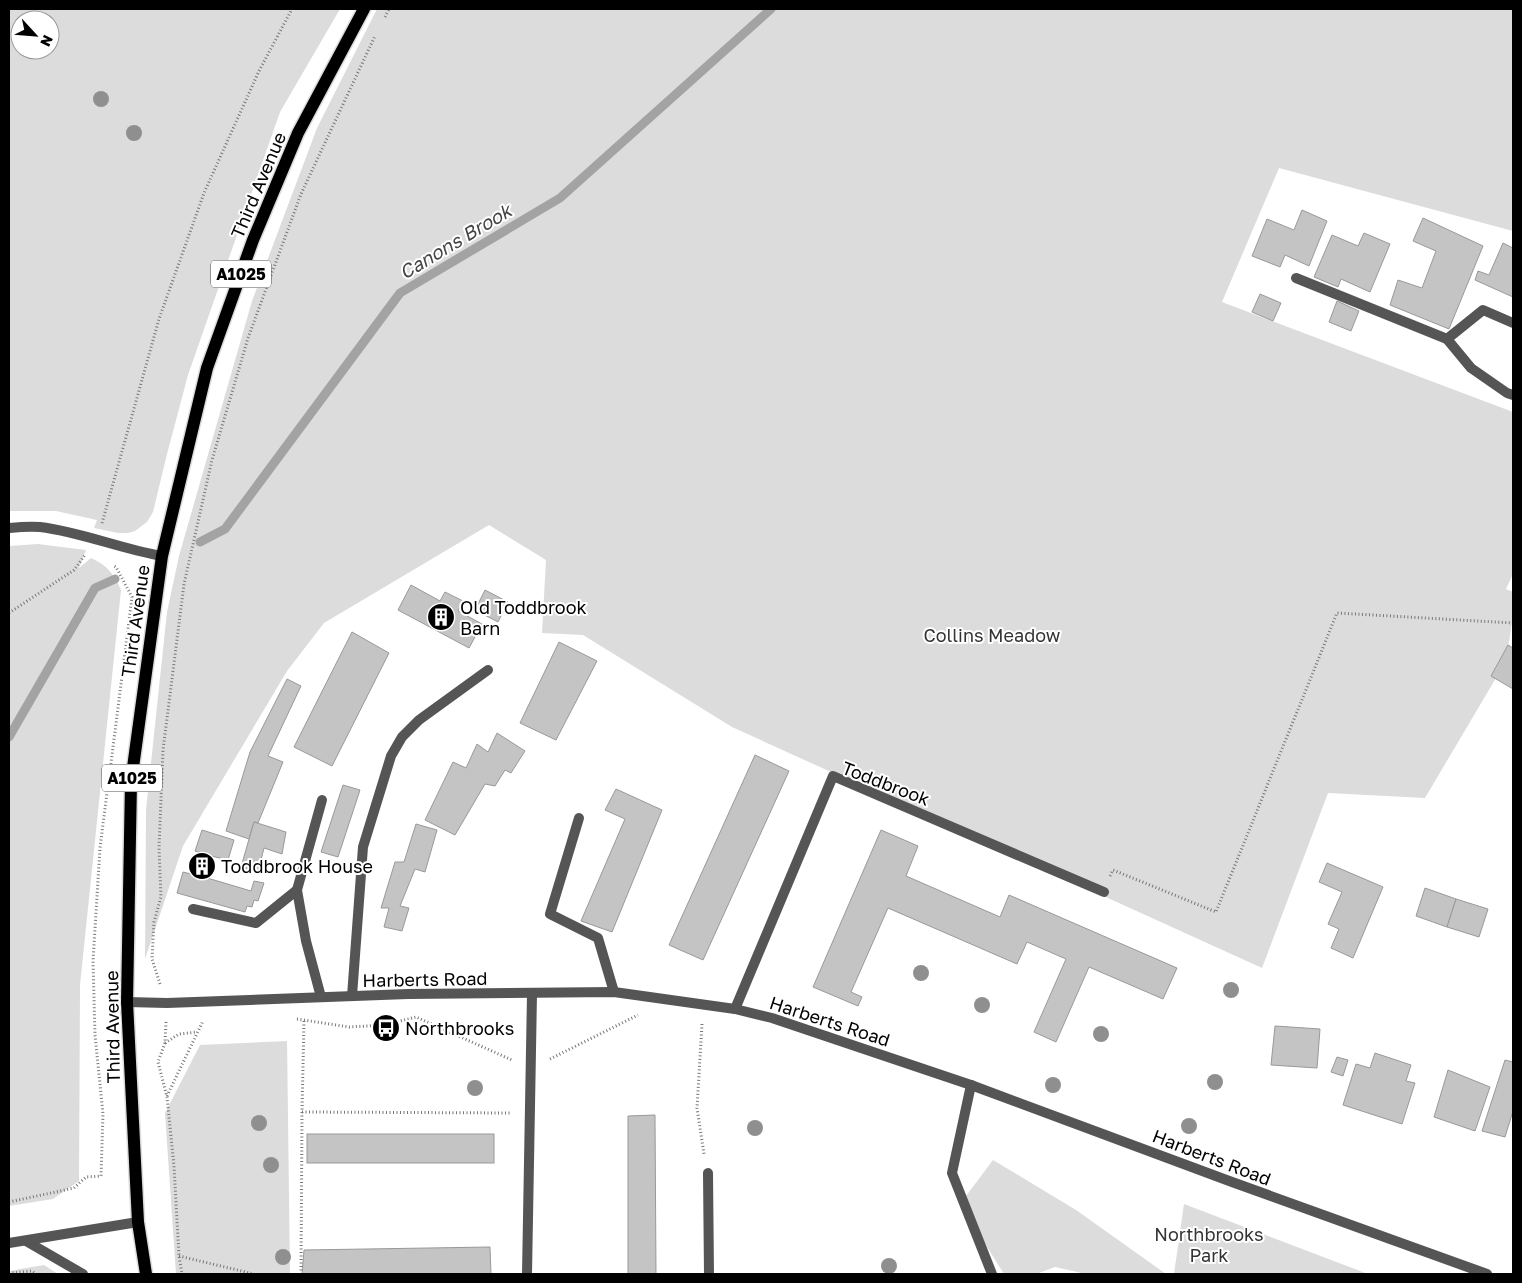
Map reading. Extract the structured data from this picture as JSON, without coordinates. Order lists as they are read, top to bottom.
{
  "streets": {
    "main road": ["Third Avenue", "A1025"],
    "street": ["Toddbrook", "Harberts Road"]
  },
  "crossings": [
    ["Third Avenue", "Harberts Road"],
    ["Toddbrook", "Harberts Road"]
  ],
  "water": ["Canons Brook"],
  "parks": ["Collins Meadow", "Northbrooks Park"],
  "places": {
    "building": ["Old Toddbrook Barn", "Toddbrook House"],
    "bus stop": ["Northbrooks"]
  },
  "north": "bottom right"
}
